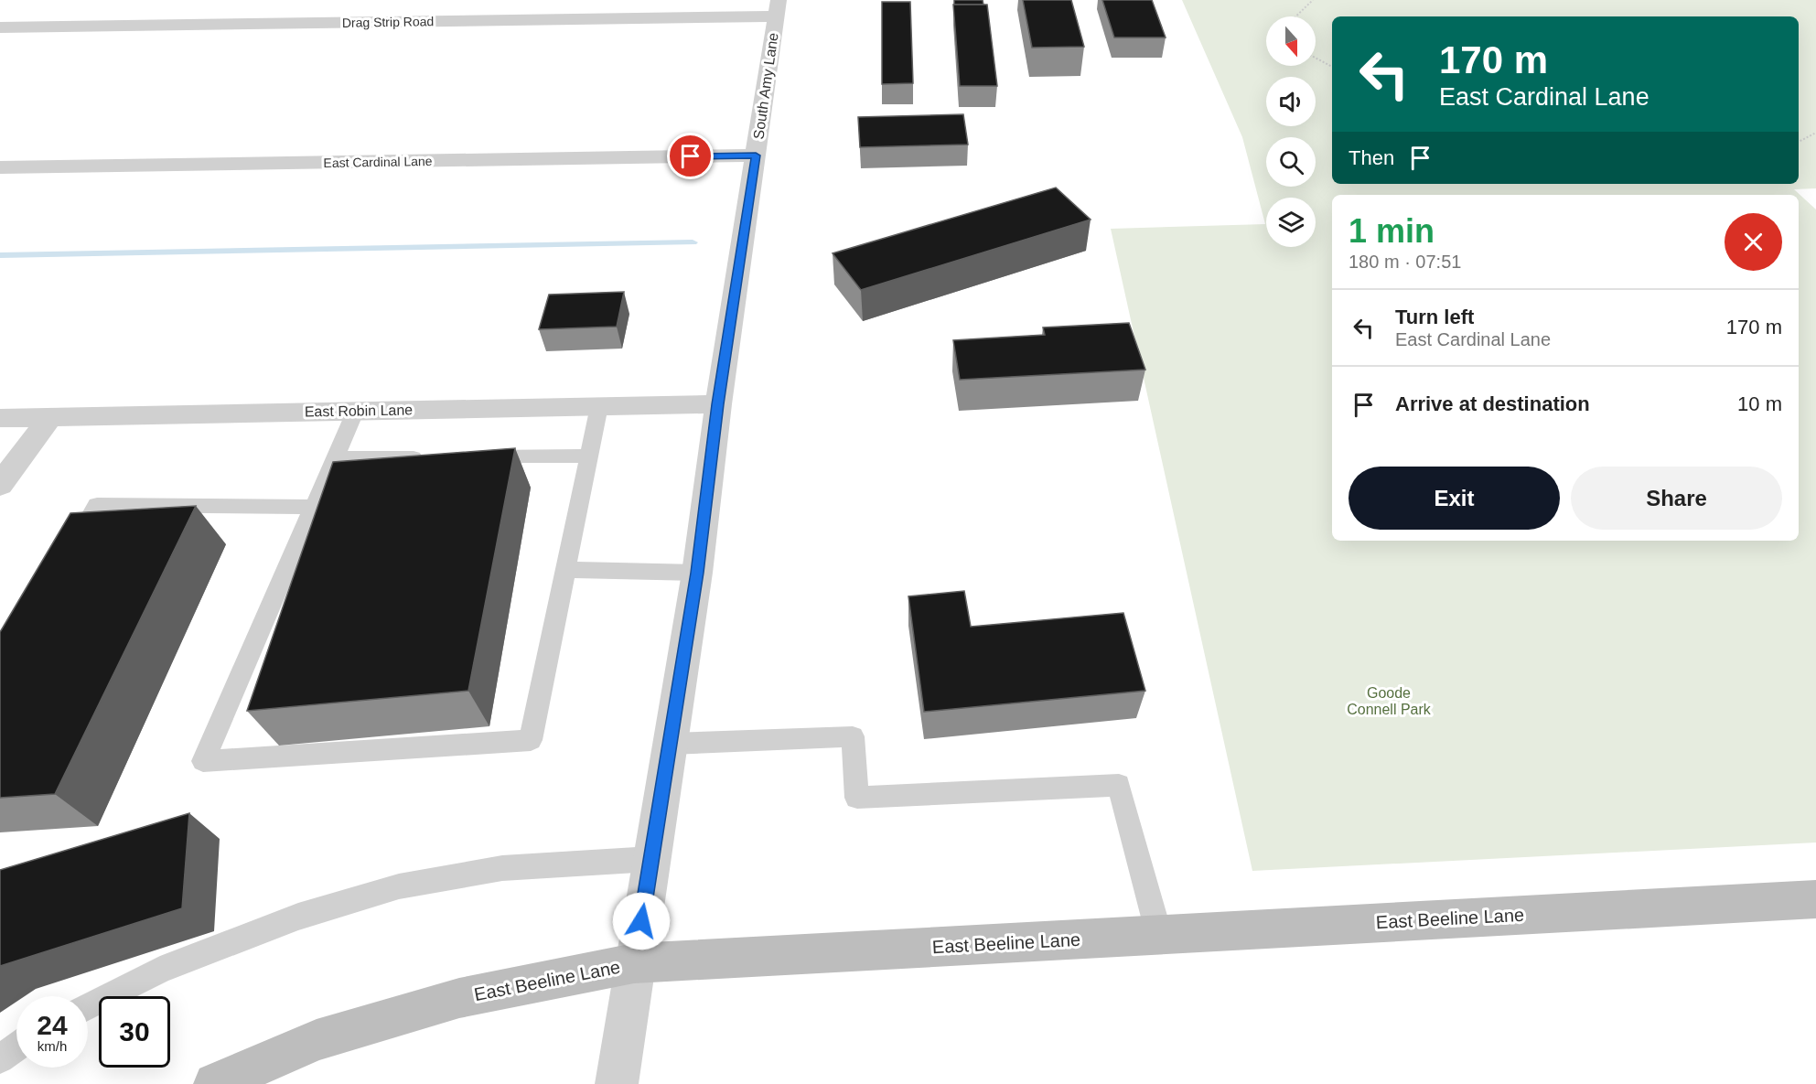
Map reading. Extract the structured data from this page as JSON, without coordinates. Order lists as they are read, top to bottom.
{
  "streets": {
    "street": [
      "Drag Strip Road",
      "South Amy Lane",
      "East Cardinal Lane",
      "East Robin Lane",
      "East Beeline Lane"
    ]
  },
  "crossings": [
    ["Drag Strip Road", "South Amy Lane"],
    ["South Amy Lane", "East Cardinal Lane"],
    ["South Amy Lane", "East Robin Lane"],
    ["South Amy Lane", "East Beeline Lane"]
  ],
  "parks": ["Goode Connell Park"],
  "north": "bottom",
  "page": {
    "turn": ["170 m", "East Cardinal Lane"],
    "then": "Then",
    "heading": ["1 min", "180 m · 07:51"],
    "list": [
      {
        "name": "Turn left",
        "note": "East Cardinal Lane",
        "value": "170 m"
      },
      {
        "name": "Arrive at destination",
        "value": "10 m"
      }
    ],
    "buttons": ["Exit", "Share"],
    "speed": "24 km/h",
    "limit": "30"
  }
}
